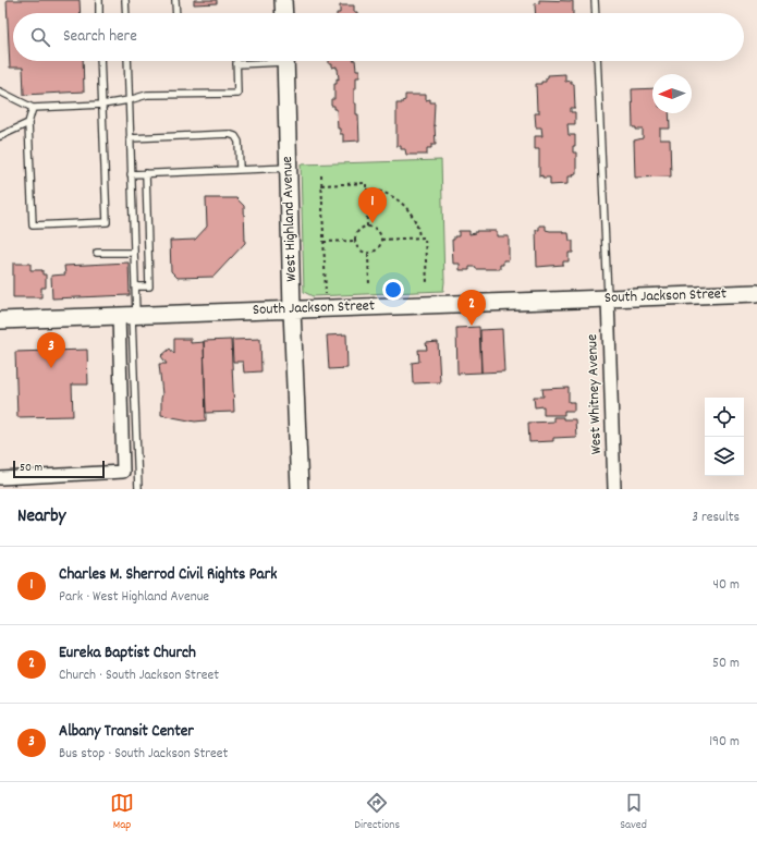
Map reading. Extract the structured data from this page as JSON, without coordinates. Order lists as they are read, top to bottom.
{
  "streets": {
    "street": ["West Highland Avenue", "South Jackson Street", "West Whitney Avenue"]
  },
  "crossings": [
    ["West Highland Avenue", "South Jackson Street"],
    ["South Jackson Street", "West Whitney Avenue"]
  ],
  "scale_bar": "50 m",
  "north": "left",
  "page": {
    "search": "Search here",
    "pins": ["1", "2", "3"],
    "scale": "50 m",
    "heading": ["Nearby", "3 results"],
    "list": [
      {
        "mark": "1",
        "name": "Charles M. Sherrod Civil Rights Park",
        "note": "Park · West Highland Avenue",
        "value": "40 m"
      },
      {
        "mark": "2",
        "name": "Eureka Baptist Church",
        "note": "Church · South Jackson Street",
        "value": "50 m"
      },
      {
        "mark": "3",
        "name": "Albany Transit Center",
        "note": "Bus stop · South Jackson Street",
        "value": "190 m"
      }
    ],
    "nav": ["Map", "Directions", "Saved"]
  }
}
